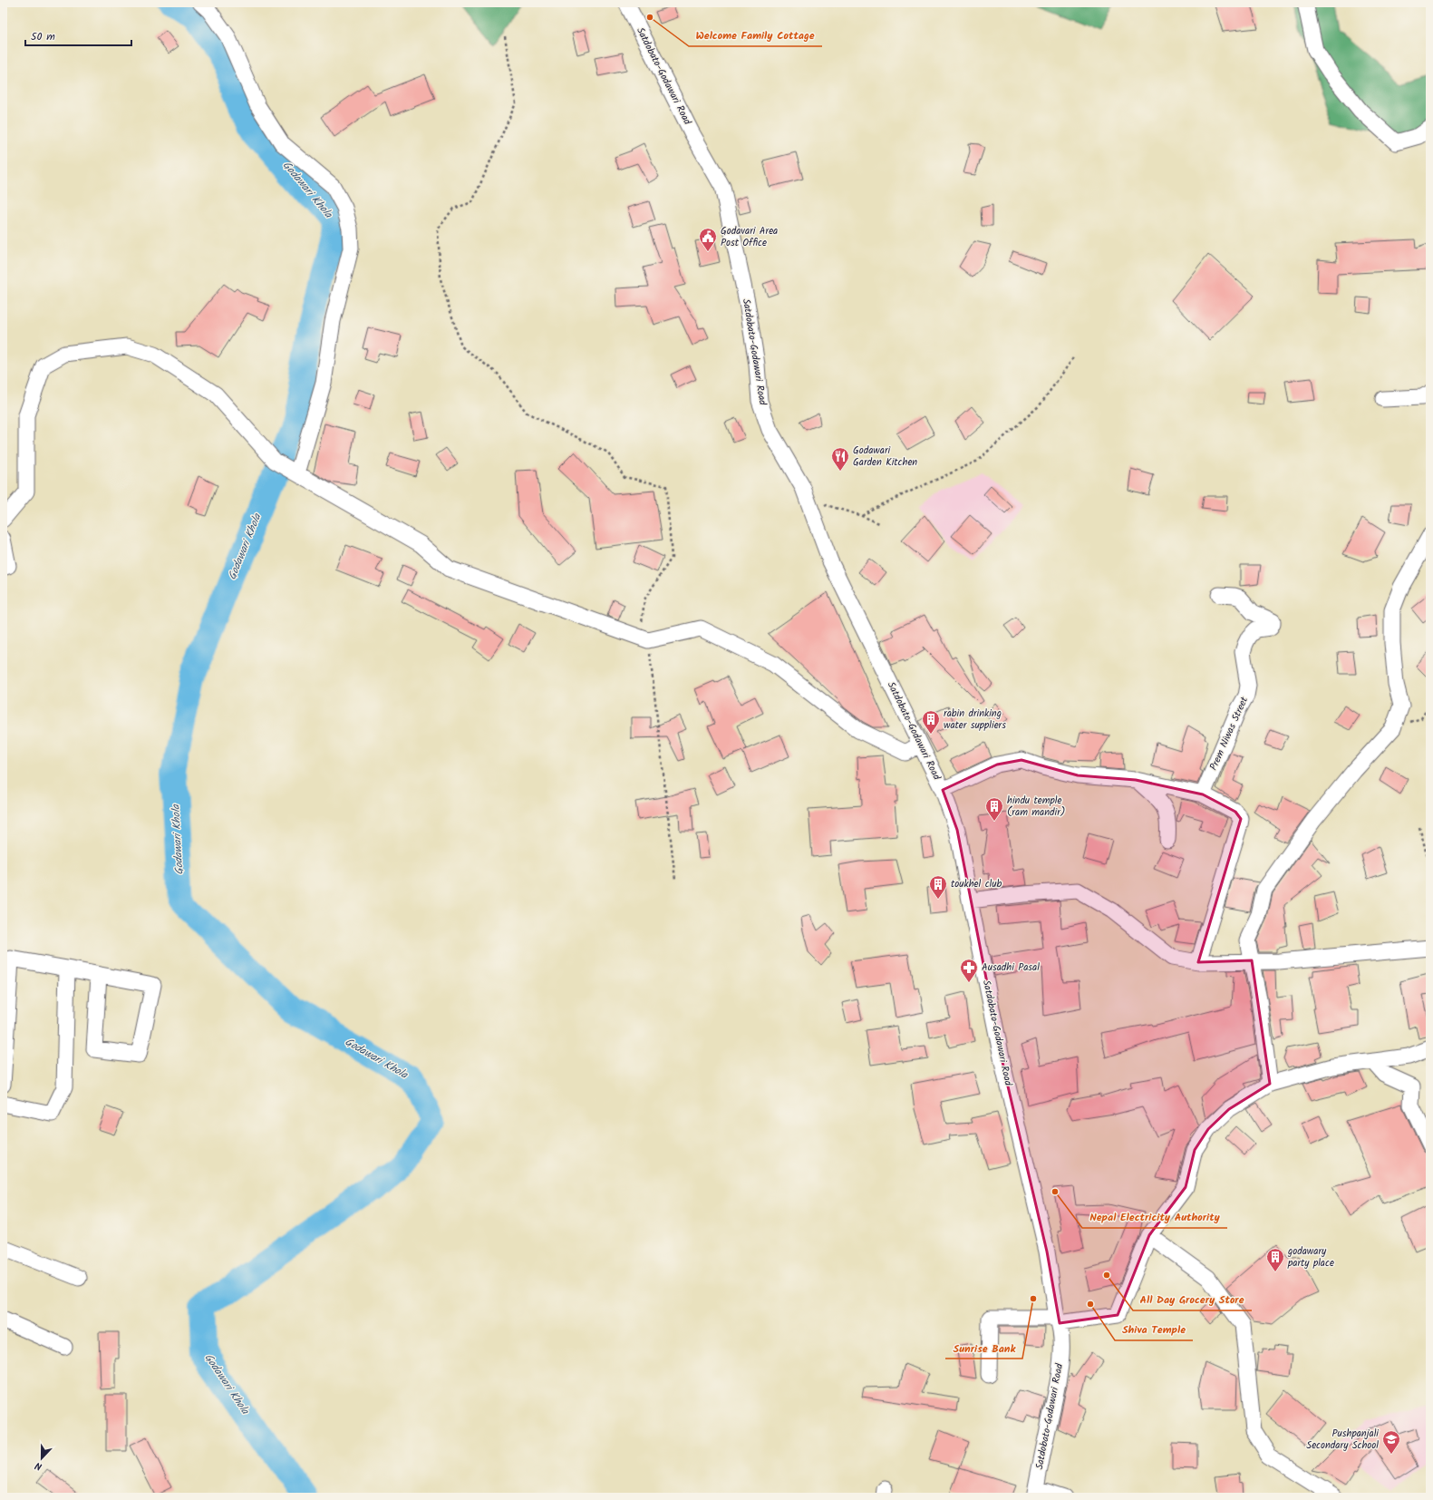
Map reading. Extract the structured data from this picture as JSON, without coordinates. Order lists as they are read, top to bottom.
{
  "streets": {
    "street": ["Satdobato-Godawari Road", "Prem Niwas Street"]
  },
  "water": ["Godawari Khola"],
  "places": {
    "other": [
      "Welcome Family Cottage",
      "Nepal Electricity Authority",
      "All Day Grocery Store",
      "Sunrise Bank",
      "Shiva Temple"
    ],
    "public building": ["Godavari Area Post Office"],
    "restaurant": ["Godawari Garden Kitchen"],
    "building": [
      "rabin drinking water suppliers",
      "hindu temple (ram mandir)",
      "toukhel club",
      "godawary party place"
    ],
    "pharmacy": ["Ausadhi Pasal"],
    "school or university": ["Pushpanjali Secondary School"]
  },
  "scale_bar": "50 m",
  "north": "bottom"
}
